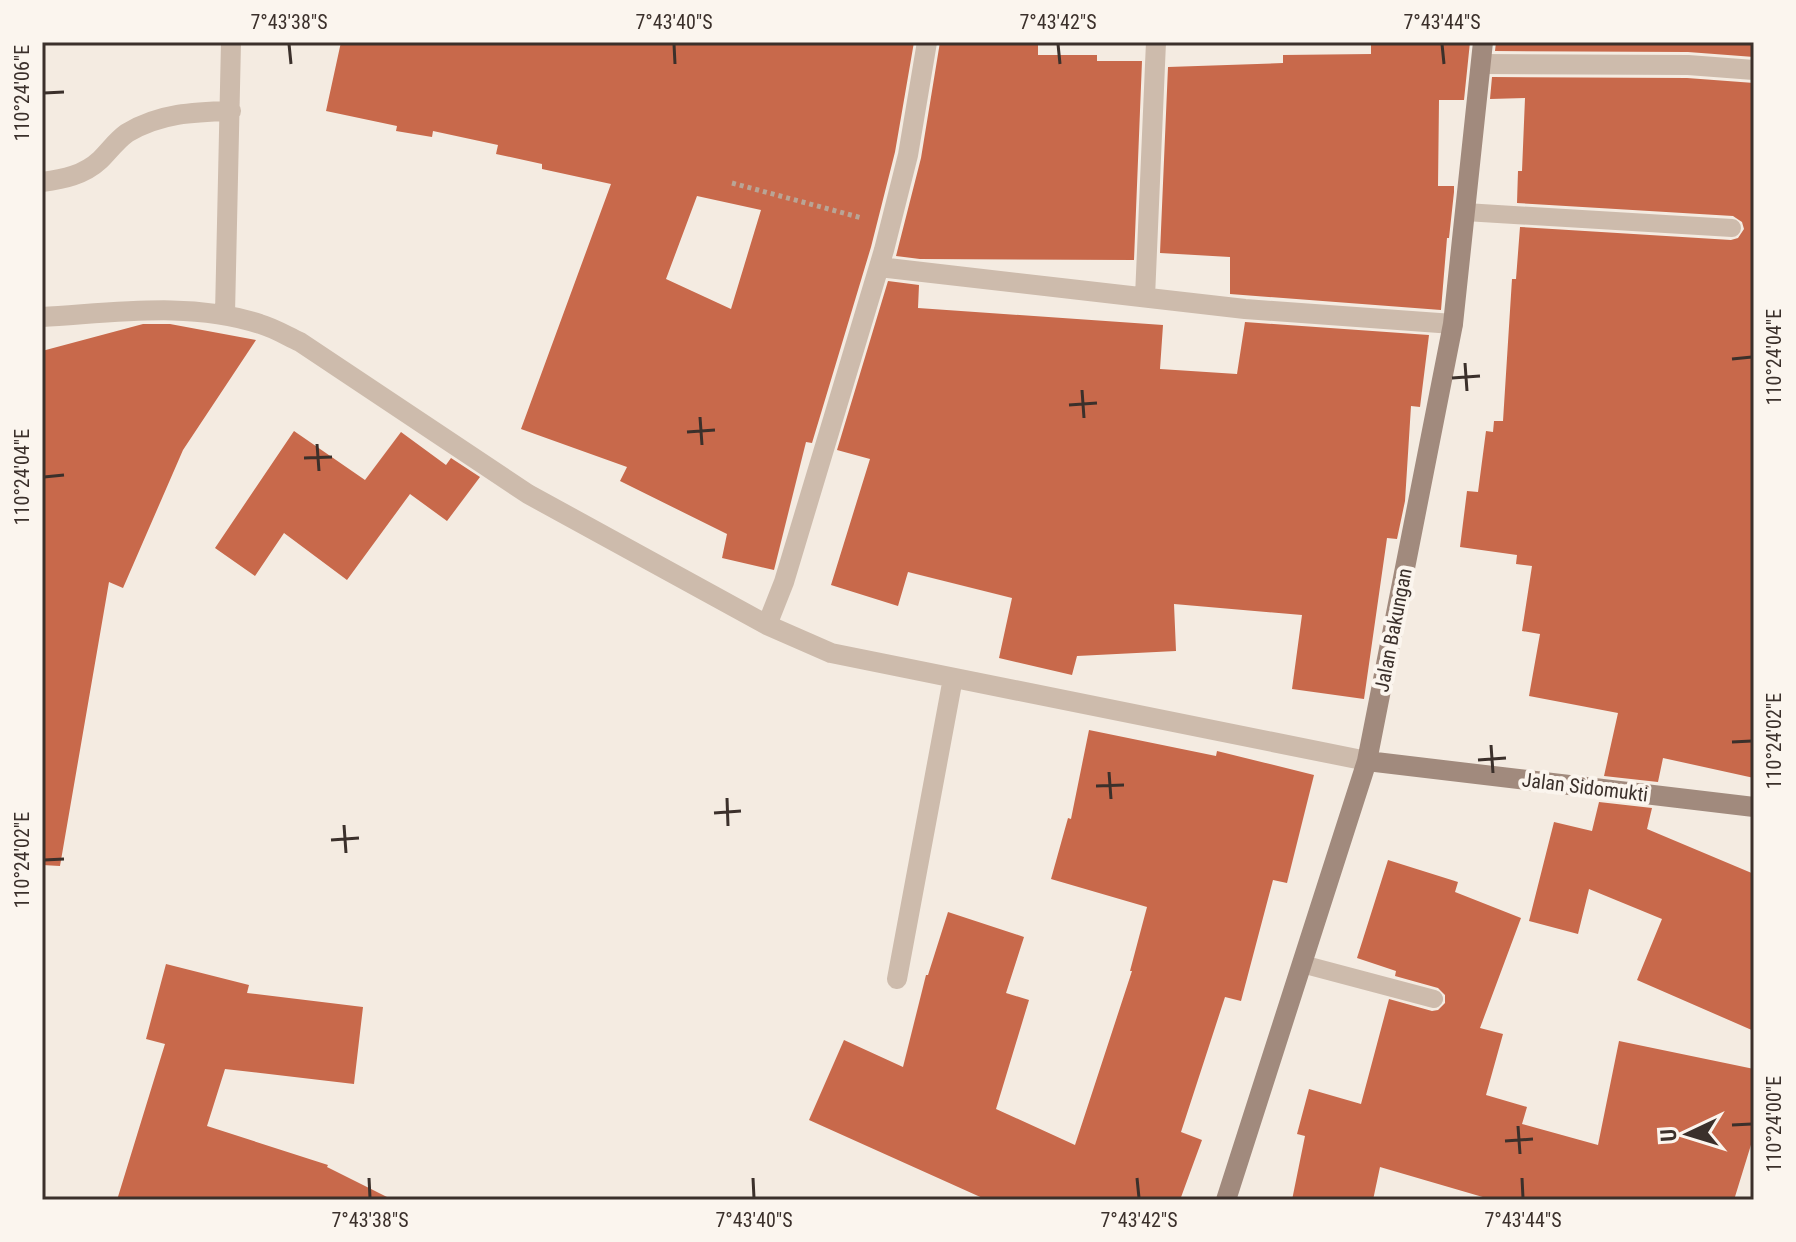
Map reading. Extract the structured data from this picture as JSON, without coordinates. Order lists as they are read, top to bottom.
{
  "streets": {
    "main road": ["Jalan Bakungan", "Jalan Sidomukti"]
  },
  "crossings": [
    ["Jalan Bakungan", "Jalan Sidomukti"]
  ],
  "north": "left",
  "coordinates": [
    "7°43'38\"S",
    "7°43'40\"S",
    "7°43'42\"S",
    "7°43'44\"S",
    "110°24'06\"E",
    "110°24'04\"E",
    "110°24'02\"E",
    "110°24'00\"E"
  ]
}
